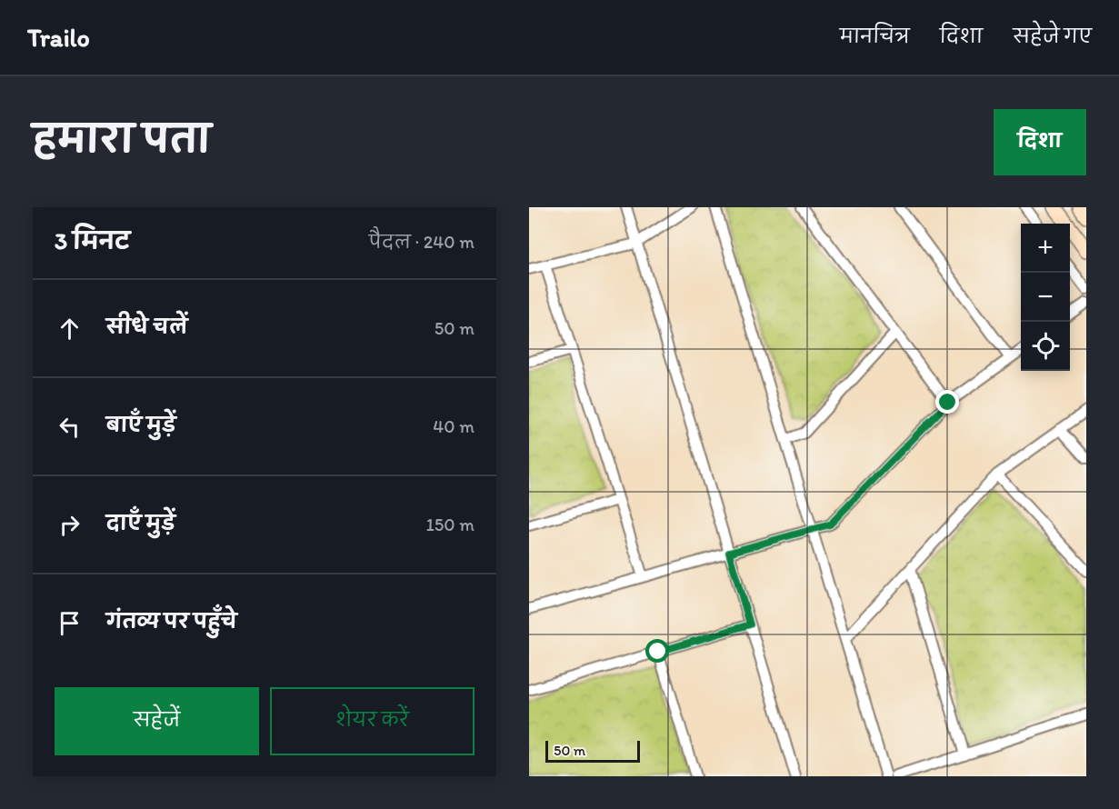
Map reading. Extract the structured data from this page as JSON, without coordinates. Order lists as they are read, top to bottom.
{
  "scale_bar": "50 m",
  "page": {
    "header": "Trailo",
    "nav": ["मानचित्र", "दिशा", "सहेजे गए"],
    "title": "हमारा पता",
    "buttons": [
      "दिशा",
      ["सहेजें", "शेयर करें"]
    ],
    "heading": ["3 मिनट", "पैदल · 240 m"],
    "map_buttons": ["+", "−"],
    "list": [
      ["सीधे चलें", "50 m"],
      ["बाएँ मुड़ें", "40 m"],
      ["दाएँ मुड़ें", "150 m"],
      "गंतव्य पर पहुँचे"
    ],
    "scale": "50 m"
  }
}
